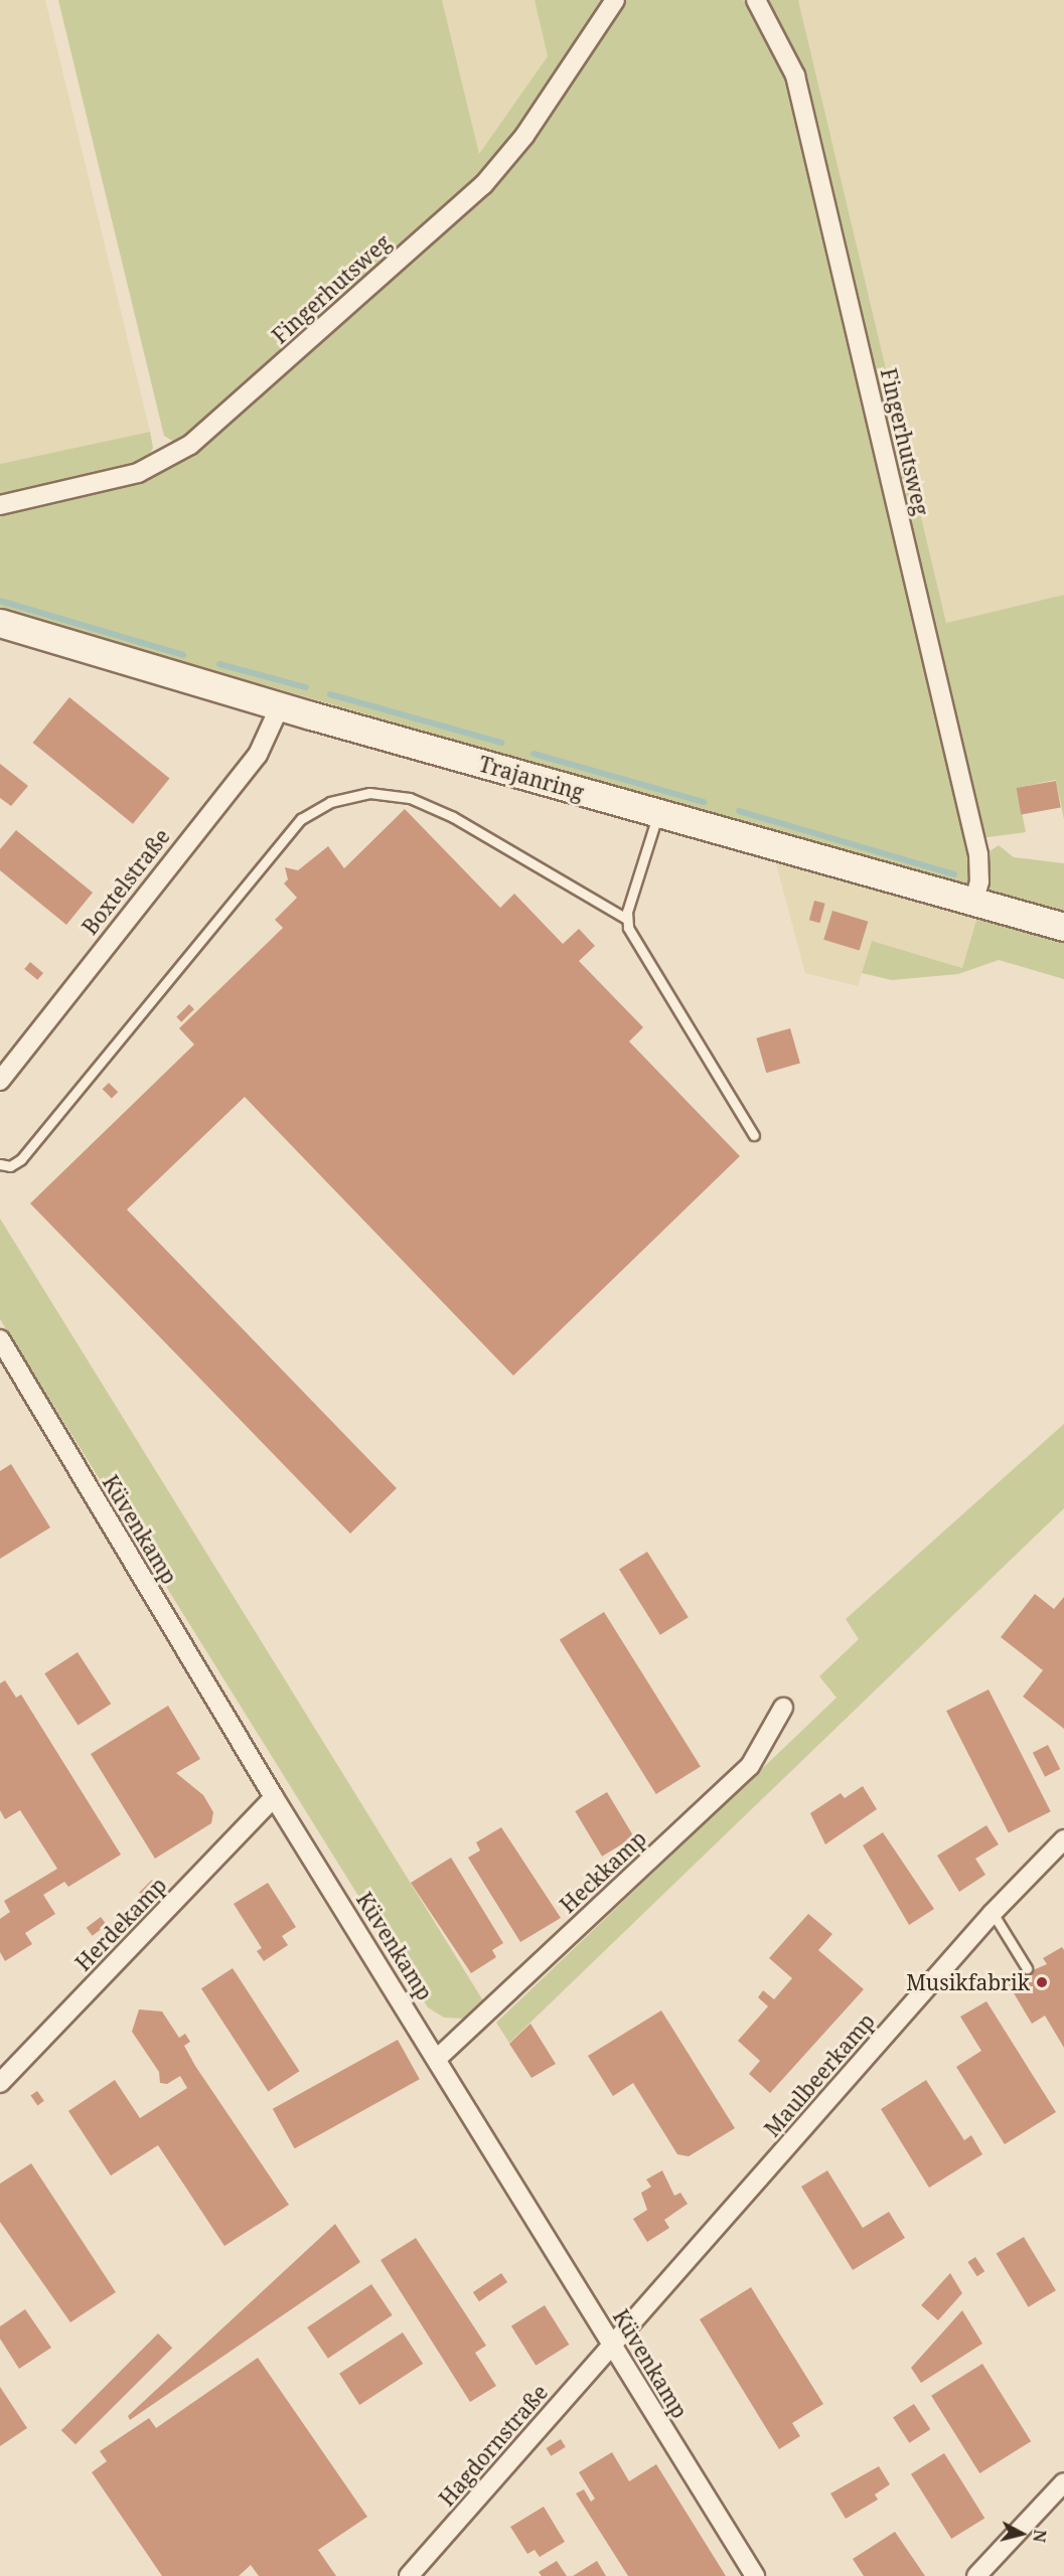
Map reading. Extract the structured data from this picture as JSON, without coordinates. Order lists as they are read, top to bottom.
{
  "streets": {
    "main road": ["Trajanring"],
    "street": [
      "Fingerhutsweg",
      "Boxtelstraße",
      "Küvenkamp",
      "Heckkamp",
      "Herdekamp",
      "Maulbeerkamp",
      "Hagdornstraße"
    ]
  },
  "crossings": [
    ["Fingerhutsweg", "Trajanring"],
    ["Trajanring", "Boxtelstraße"],
    ["Küvenkamp", "Heckkamp"],
    ["Küvenkamp", "Herdekamp"],
    ["Küvenkamp", "Maulbeerkamp"],
    ["Küvenkamp", "Hagdornstraße"],
    ["Maulbeerkamp", "Hagdornstraße"]
  ],
  "places": ["Musikfabrik"],
  "north": "right"
}
